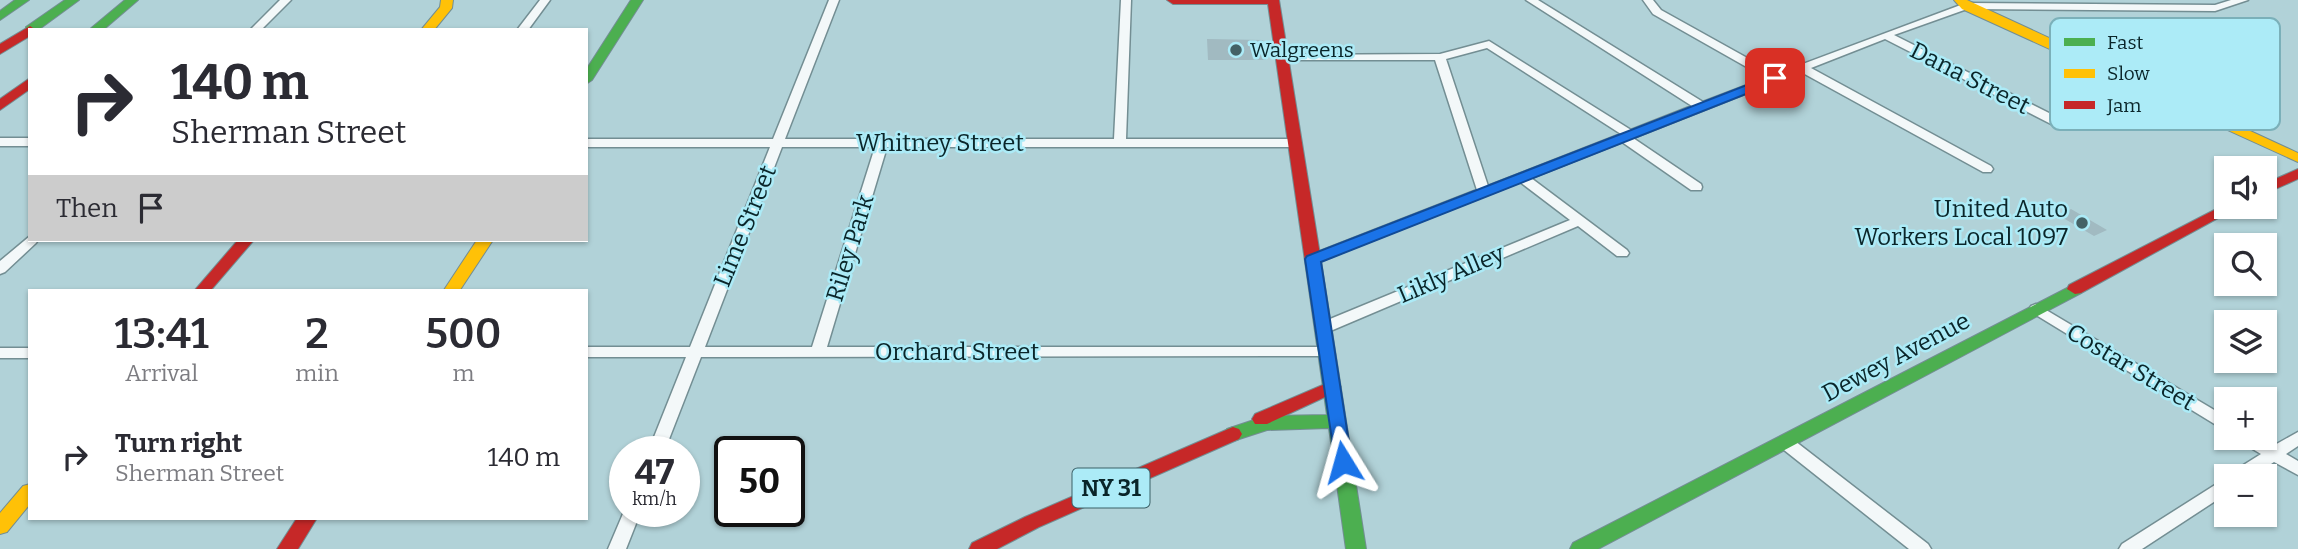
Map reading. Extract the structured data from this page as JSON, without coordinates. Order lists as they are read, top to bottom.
{
  "streets": {
    "main road": ["Dewey Avenue", "NY 31"],
    "street": [
      "Dana Street",
      "Whitney Street",
      "Lime Street",
      "Riley Park",
      "Likly Alley",
      "Orchard Street",
      "Costar Street"
    ]
  },
  "crossings": [
    ["Whitney Street", "Lime Street"],
    ["Whitney Street", "Riley Park"],
    ["Lime Street", "Orchard Street"],
    ["Riley Park", "Orchard Street"],
    ["Dewey Avenue", "Costar Street"]
  ],
  "places": ["Walgreens", "United Auto Workers Local 1097"],
  "legend": ["Fast", "Slow", "Jam"],
  "page": {
    "turn": ["140 m", "Sherman Street"],
    "map_buttons": ["+", "−"],
    "then": "Then",
    "eta": [
      "13:41",
      "Arrival",
      "2",
      "min",
      "500",
      "m"
    ],
    "list": [
      {
        "name": "Turn right",
        "note": "Sherman Street",
        "value": "140 m"
      }
    ],
    "speed": "47 km/h",
    "limit": "50"
  }
}
